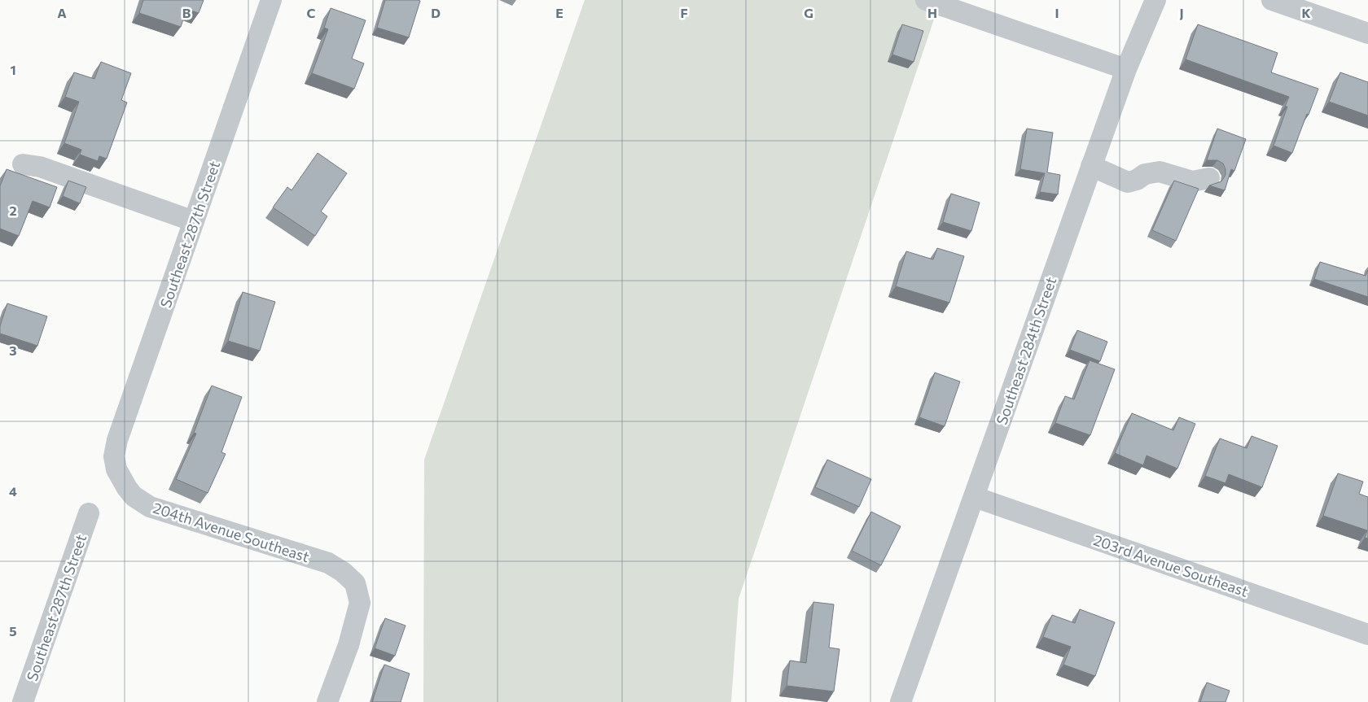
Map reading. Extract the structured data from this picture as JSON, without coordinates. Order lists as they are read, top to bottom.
{
  "streets": {
    "street": [
      "Southeast 287th Street",
      "Southeast 284th Street",
      "204th Avenue Southeast",
      "203rd Avenue Southeast"
    ]
  },
  "crossings": [
    ["Southeast 287th Street", "204th Avenue Southeast"],
    ["Southeast 284th Street", "203rd Avenue Southeast"]
  ],
  "grid": {
    "columns": [
      "A",
      "B",
      "C",
      "D",
      "E",
      "F",
      "G",
      "H",
      "I",
      "J",
      "K"
    ],
    "rows": [
      "1",
      "2",
      "3",
      "4",
      "5"
    ]
  }
}
